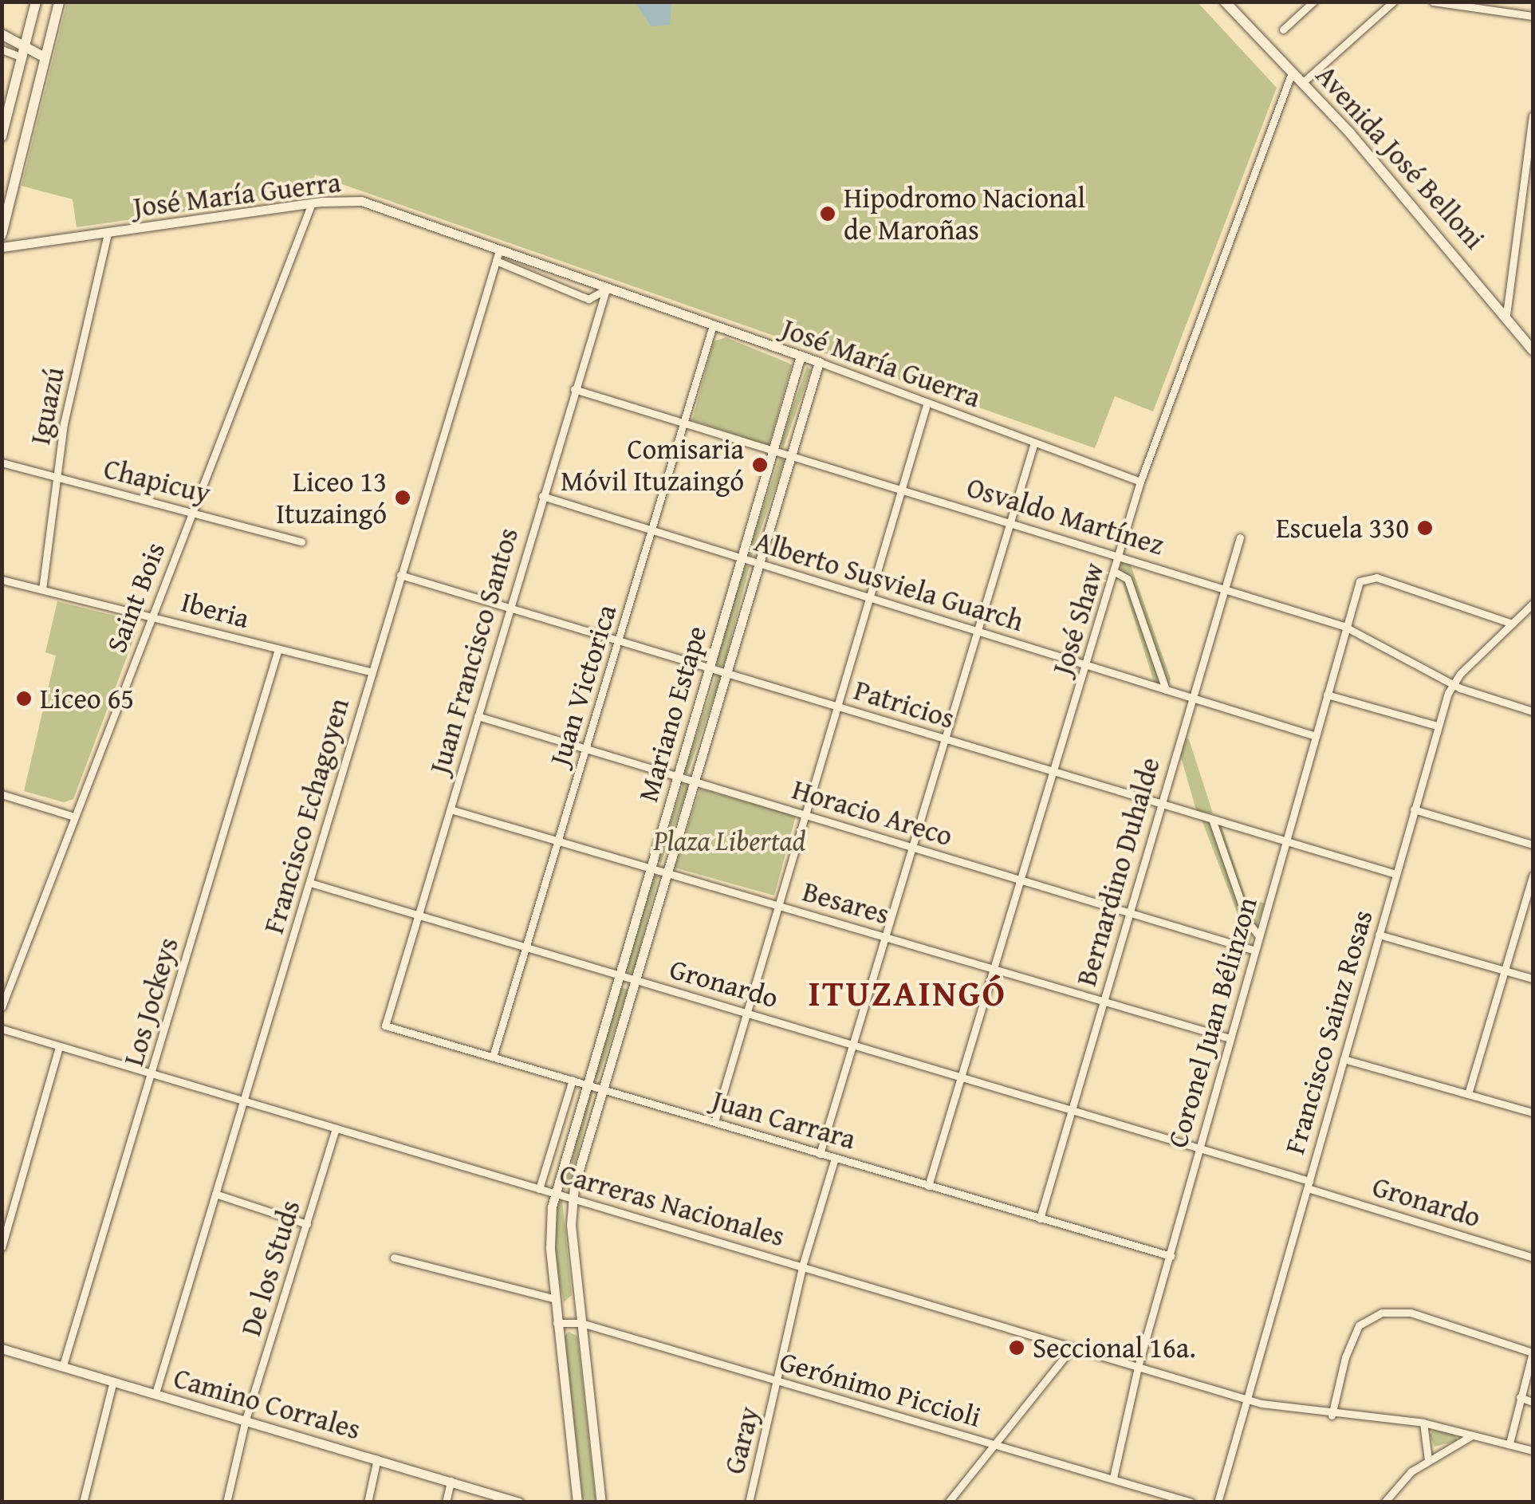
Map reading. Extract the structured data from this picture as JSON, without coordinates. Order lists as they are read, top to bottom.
{
  "streets": {
    "main road": ["Avenida José Belloni"],
    "street": [
      "José María Guerra",
      "Iguazú",
      "Chapicuy",
      "Osvaldo Martínez",
      "Alberto Susviela Guarch",
      "Saint Bois",
      "Iberia",
      "José Shaw",
      "Juan Francisco Santos",
      "Juan Victorica",
      "Patricios",
      "Mariano Estape",
      "Horacio Areco",
      "Francisco Echagoyen",
      "Bernardino Duhalde",
      "Besares",
      "Gronardo",
      "Los Jockeys",
      "Coronel Juan Bélinzon",
      "Francisco Sainz Rosas",
      "Juan Carrara",
      "Carreras Nacionales",
      "De los Studs",
      "Gerónimo Piccioli",
      "Camino Corrales",
      "Garay"
    ]
  },
  "crossings": [
    ["Avenida José Belloni", "José Shaw"],
    ["José María Guerra", "Iguazú"],
    ["José María Guerra", "Saint Bois"],
    ["José María Guerra", "José Shaw"],
    ["José María Guerra", "Juan Francisco Santos"],
    ["José María Guerra", "Juan Victorica"],
    ["José María Guerra", "Mariano Estape"],
    ["José María Guerra", "Francisco Echagoyen"],
    ["Iguazú", "Chapicuy"],
    ["Iguazú", "Iberia"],
    ["Chapicuy", "Saint Bois"],
    ["Osvaldo Martínez", "José Shaw"],
    ["Osvaldo Martínez", "Juan Francisco Santos"],
    ["Osvaldo Martínez", "Juan Victorica"],
    ["Osvaldo Martínez", "Mariano Estape"],
    ["Osvaldo Martínez", "Bernardino Duhalde"],
    ["Osvaldo Martínez", "Coronel Juan Bélinzon"],
    ["Osvaldo Martínez", "Francisco Sainz Rosas"],
    ["Alberto Susviela Guarch", "José Shaw"],
    ["Alberto Susviela Guarch", "Juan Francisco Santos"],
    ["Alberto Susviela Guarch", "Juan Victorica"],
    ["Alberto Susviela Guarch", "Mariano Estape"],
    ["Alberto Susviela Guarch", "Bernardino Duhalde"],
    ["Alberto Susviela Guarch", "Coronel Juan Bélinzon"],
    ["Saint Bois", "Iberia"],
    ["Iberia", "Francisco Echagoyen"],
    ["Iberia", "Los Jockeys"],
    ["José Shaw", "Patricios"],
    ["José Shaw", "Horacio Areco"],
    ["José Shaw", "Besares"],
    ["José Shaw", "Gronardo"],
    ["José Shaw", "Juan Carrara"],
    ["Juan Francisco Santos", "Patricios"],
    ["Juan Francisco Santos", "Horacio Areco"],
    ["Juan Francisco Santos", "Besares"],
    ["Juan Francisco Santos", "Gronardo"],
    ["Juan Francisco Santos", "Juan Carrara"],
    ["Juan Victorica", "Patricios"],
    ["Juan Victorica", "Horacio Areco"],
    ["Juan Victorica", "Besares"],
    ["Juan Victorica", "Gronardo"],
    ["Juan Victorica", "Juan Carrara"],
    ["Patricios", "Mariano Estape"],
    ["Patricios", "Francisco Echagoyen"],
    ["Patricios", "Bernardino Duhalde"],
    ["Patricios", "Coronel Juan Bélinzon"],
    ["Patricios", "Francisco Sainz Rosas"],
    ["Mariano Estape", "Horacio Areco"],
    ["Mariano Estape", "Besares"],
    ["Mariano Estape", "Gronardo"],
    ["Mariano Estape", "Juan Carrara"],
    ["Mariano Estape", "Carreras Nacionales"],
    ["Mariano Estape", "Gerónimo Piccioli"],
    ["Horacio Areco", "Bernardino Duhalde"],
    ["Horacio Areco", "Coronel Juan Bélinzon"],
    ["Francisco Echagoyen", "Gronardo"],
    ["Francisco Echagoyen", "Carreras Nacionales"],
    ["Francisco Echagoyen", "Camino Corrales"],
    ["Bernardino Duhalde", "Besares"],
    ["Bernardino Duhalde", "Gronardo"],
    ["Bernardino Duhalde", "Juan Carrara"],
    ["Besares", "Coronel Juan Bélinzon"],
    ["Gronardo", "Coronel Juan Bélinzon"],
    ["Gronardo", "Francisco Sainz Rosas"],
    ["Los Jockeys", "Carreras Nacionales"],
    ["Los Jockeys", "Camino Corrales"],
    ["Coronel Juan Bélinzon", "Francisco Sainz Rosas"],
    ["Coronel Juan Bélinzon", "Juan Carrara"],
    ["Coronel Juan Bélinzon", "Carreras Nacionales"],
    ["Coronel Juan Bélinzon", "Gerónimo Piccioli"],
    ["Francisco Sainz Rosas", "Carreras Nacionales"],
    ["Juan Carrara", "Garay"],
    ["Carreras Nacionales", "De los Studs"],
    ["Carreras Nacionales", "Garay"],
    ["De los Studs", "Camino Corrales"],
    ["Gerónimo Piccioli", "Garay"]
  ],
  "districts": ["ITUZAINGÓ"],
  "parks": ["Plaza Libertad"],
  "places": [
    "Hipodromo Nacional de Maroñas",
    "Comisaria Móvil Ituzaingó",
    "Liceo 13 Ituzaingó",
    "Escuela 330",
    "Liceo 65",
    "Seccional 16a."
  ]
}
